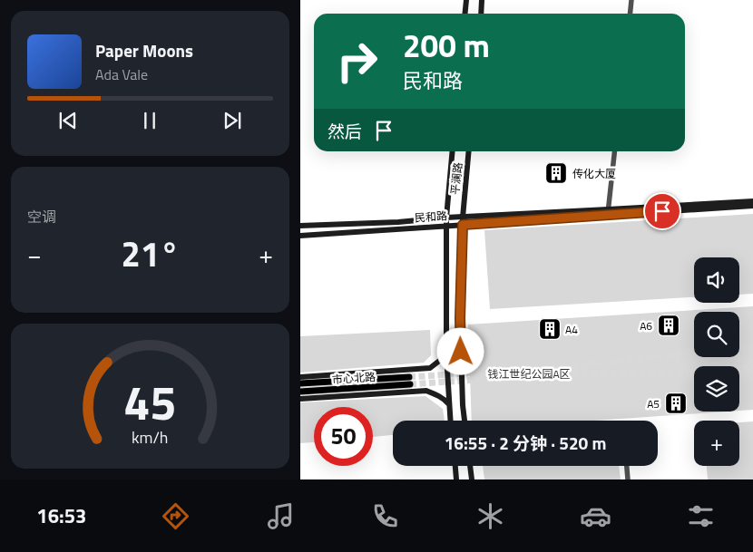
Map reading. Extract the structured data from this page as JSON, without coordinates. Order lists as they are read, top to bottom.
{
  "streets": {
    "main road": ["平澜路", "民和路", "市心北路"]
  },
  "crossings": [
    ["平澜路", "民和路"]
  ],
  "parks": ["钱江世纪公园A区"],
  "places": {
    "building": [
      "传化大厦",
      "A6",
      "A4",
      "A5"
    ]
  },
  "page": {
    "turn": ["200 m", "民和路"],
    "song": ["Paper Moons", "Ada Vale"],
    "then": "然后",
    "tile": "空调",
    "heat": ["−", "21°", "+"],
    "map_buttons": "+",
    "limit": "50",
    "trip": "16:55 · 2 分钟 · 520 m",
    "tabs": "16:53",
    "gauge": ["45", "km/h"]
  }
}
